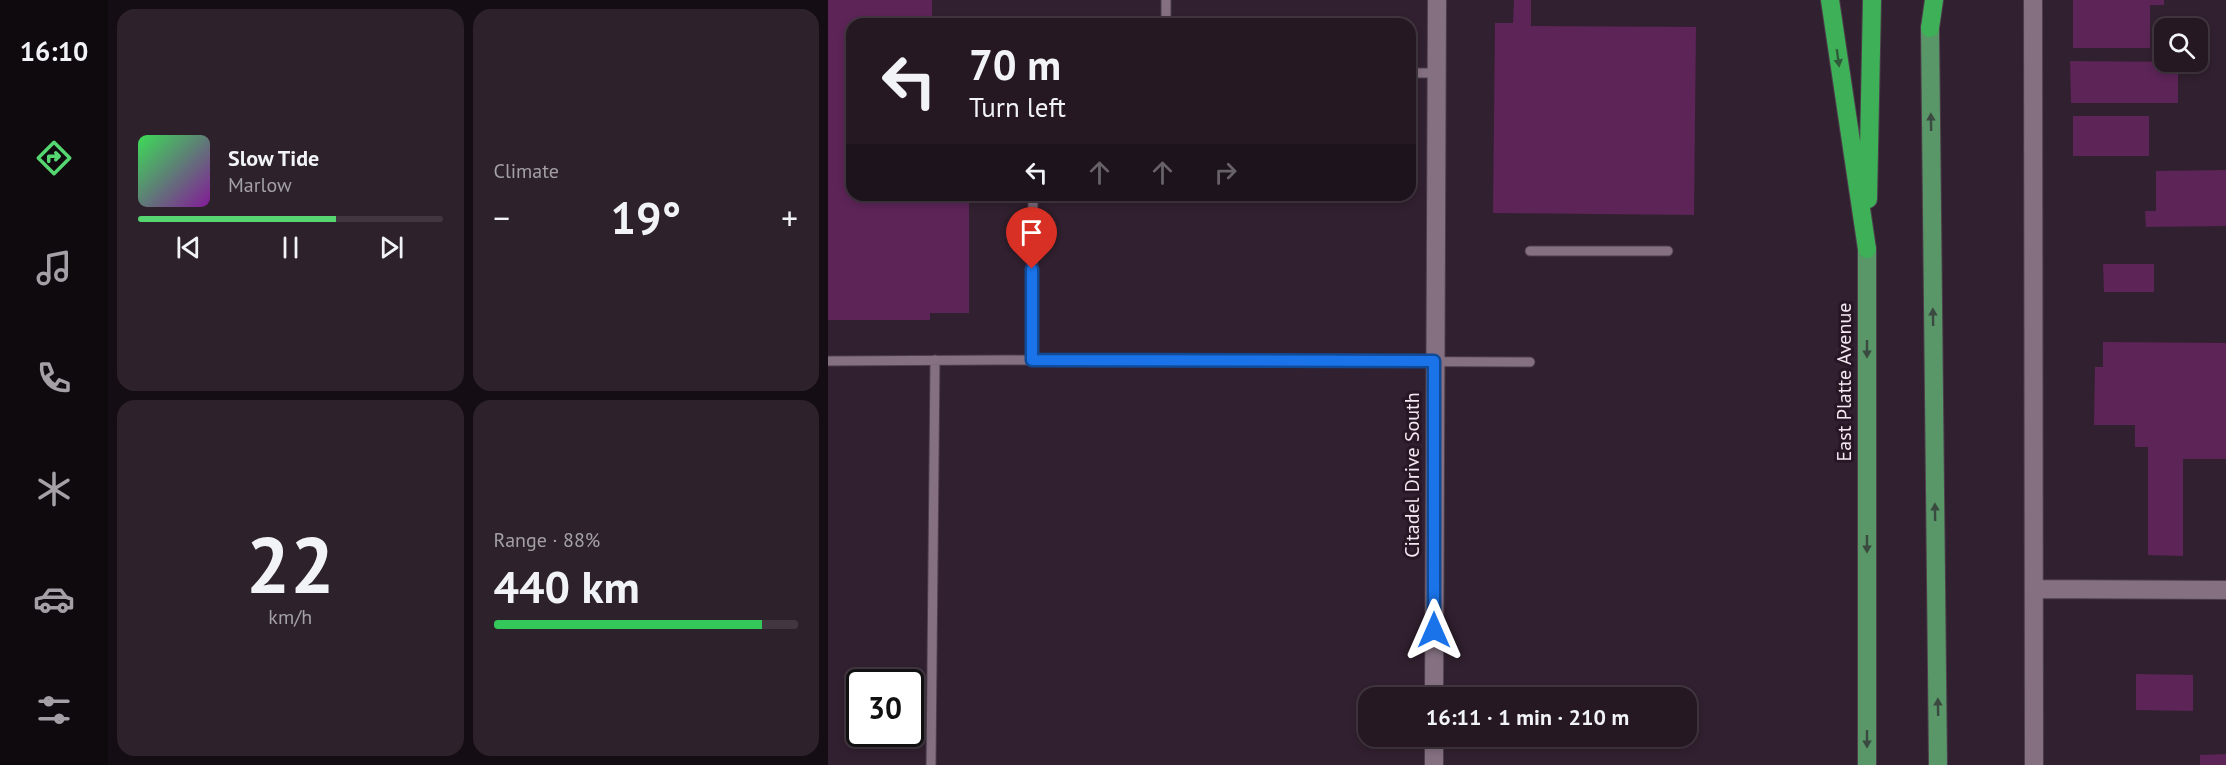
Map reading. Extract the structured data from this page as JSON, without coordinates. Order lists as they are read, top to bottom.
{
  "streets": {
    "highway": ["East Platte Avenue"],
    "street": ["Citadel Drive South"]
  },
  "one_way": ["East Platte Avenue"],
  "page": {
    "tabs": "16:10",
    "tile": [
      "Climate",
      ["22", "km/h"],
      ["Range · 88%", "440 km"]
    ],
    "turn": ["70 m", "Turn left"],
    "song": ["Slow Tide", "Marlow"],
    "heat": ["−", "19°", "+"],
    "limit": "30",
    "trip": "16:11 · 1 min · 210 m"
  }
}
